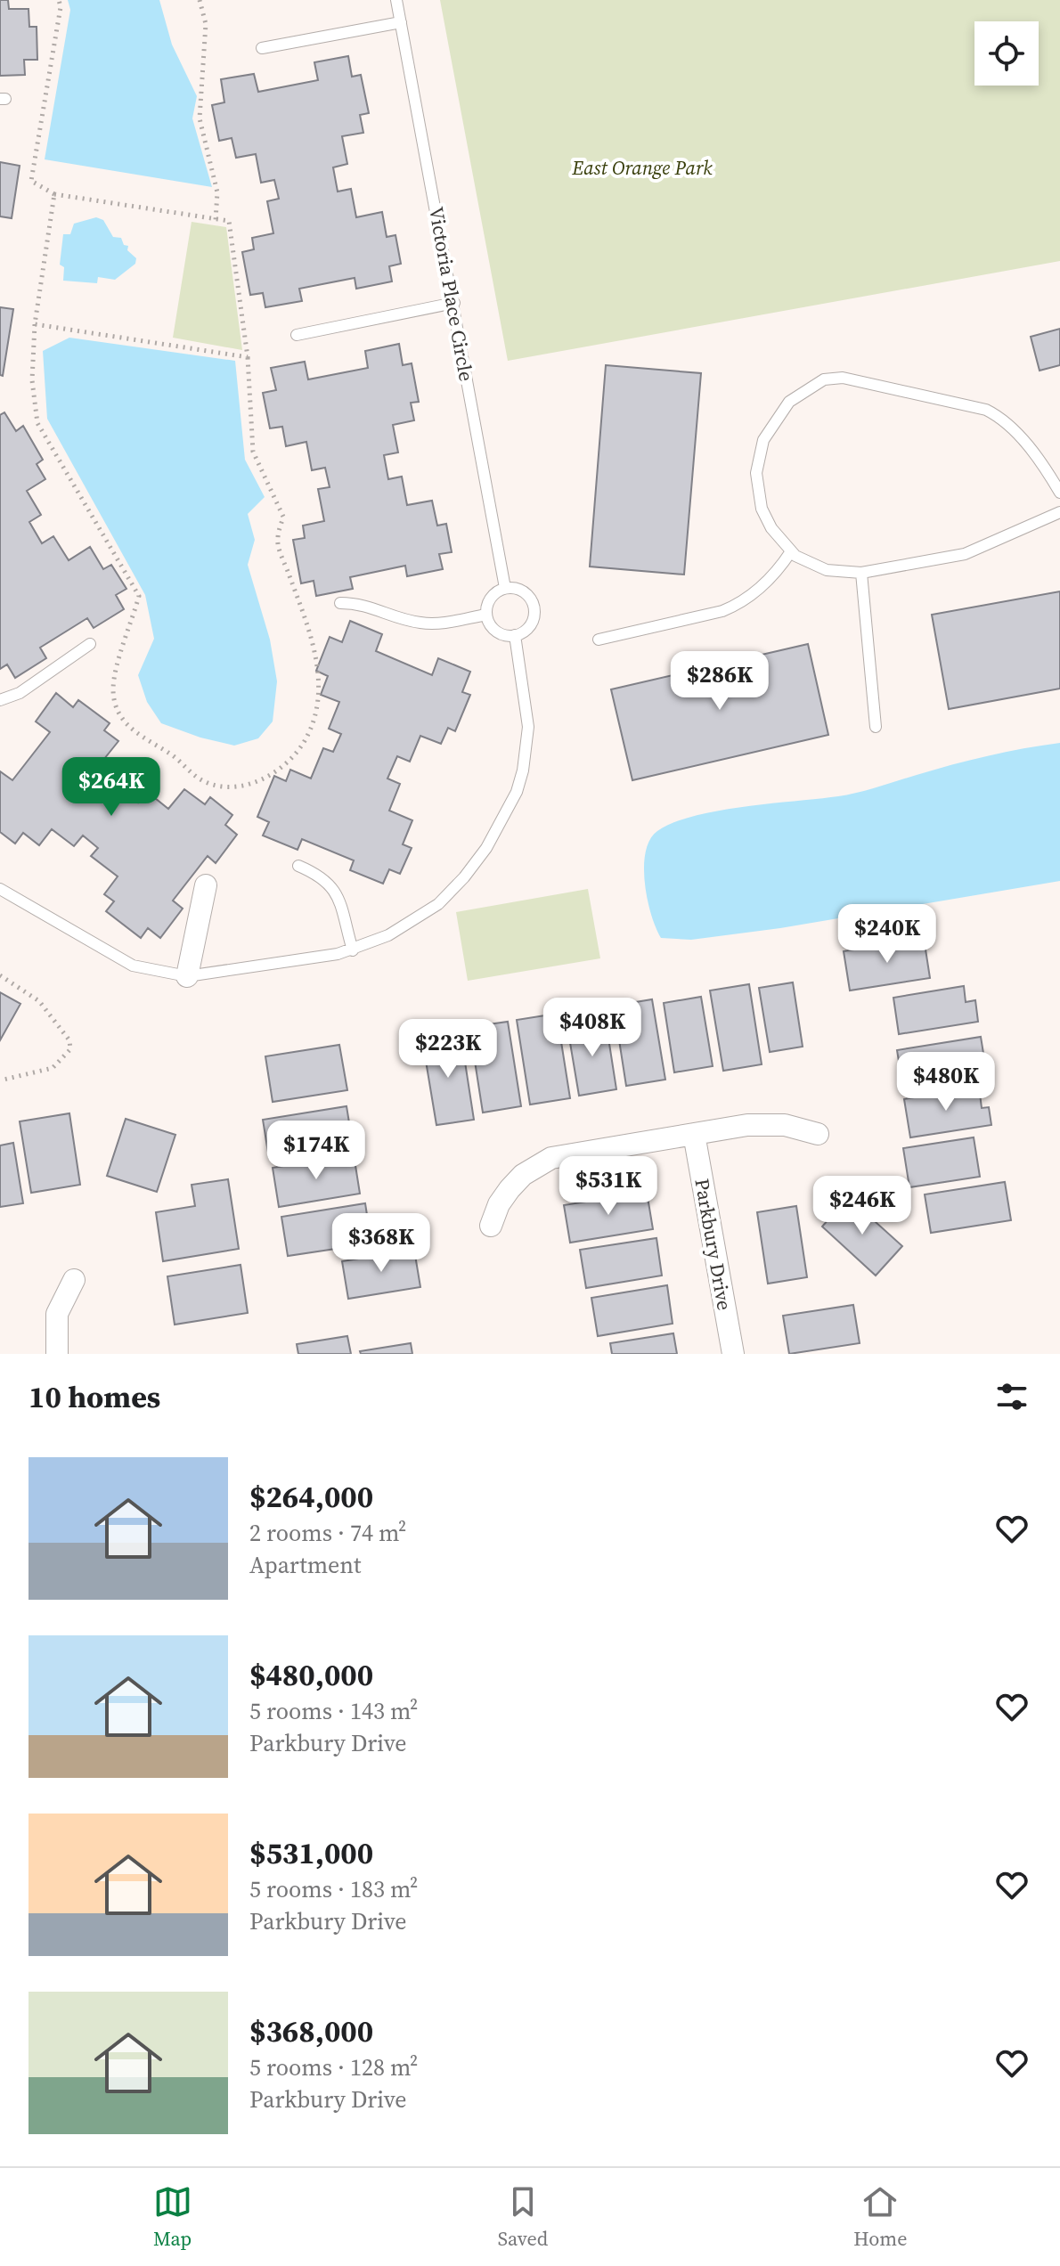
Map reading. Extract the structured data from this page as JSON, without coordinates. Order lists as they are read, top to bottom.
{
  "streets": {
    "street": ["Parkbury Drive"],
    "lane": ["Victoria Place Circle"]
  },
  "parks": ["East Orange Park"],
  "page": {
    "price": [
      "$286K",
      "$264K",
      "$240K",
      "$408K",
      "$223K",
      "$480K",
      "$174K",
      "$531K",
      "$246K",
      "$368K"
    ],
    "heading": "10 homes",
    "list": [
      {
        "name": "$264,000",
        "note": "2 rooms · 74 m² · Apartment"
      },
      {
        "name": "$480,000",
        "note": "5 rooms · 143 m² · Parkbury Drive"
      },
      {
        "name": "$531,000",
        "note": "5 rooms · 183 m² · Parkbury Drive"
      },
      {
        "name": "$368,000",
        "note": "5 rooms · 128 m² · Parkbury Drive"
      }
    ],
    "tabs": ["Map", "Saved", "Home"]
  }
}
